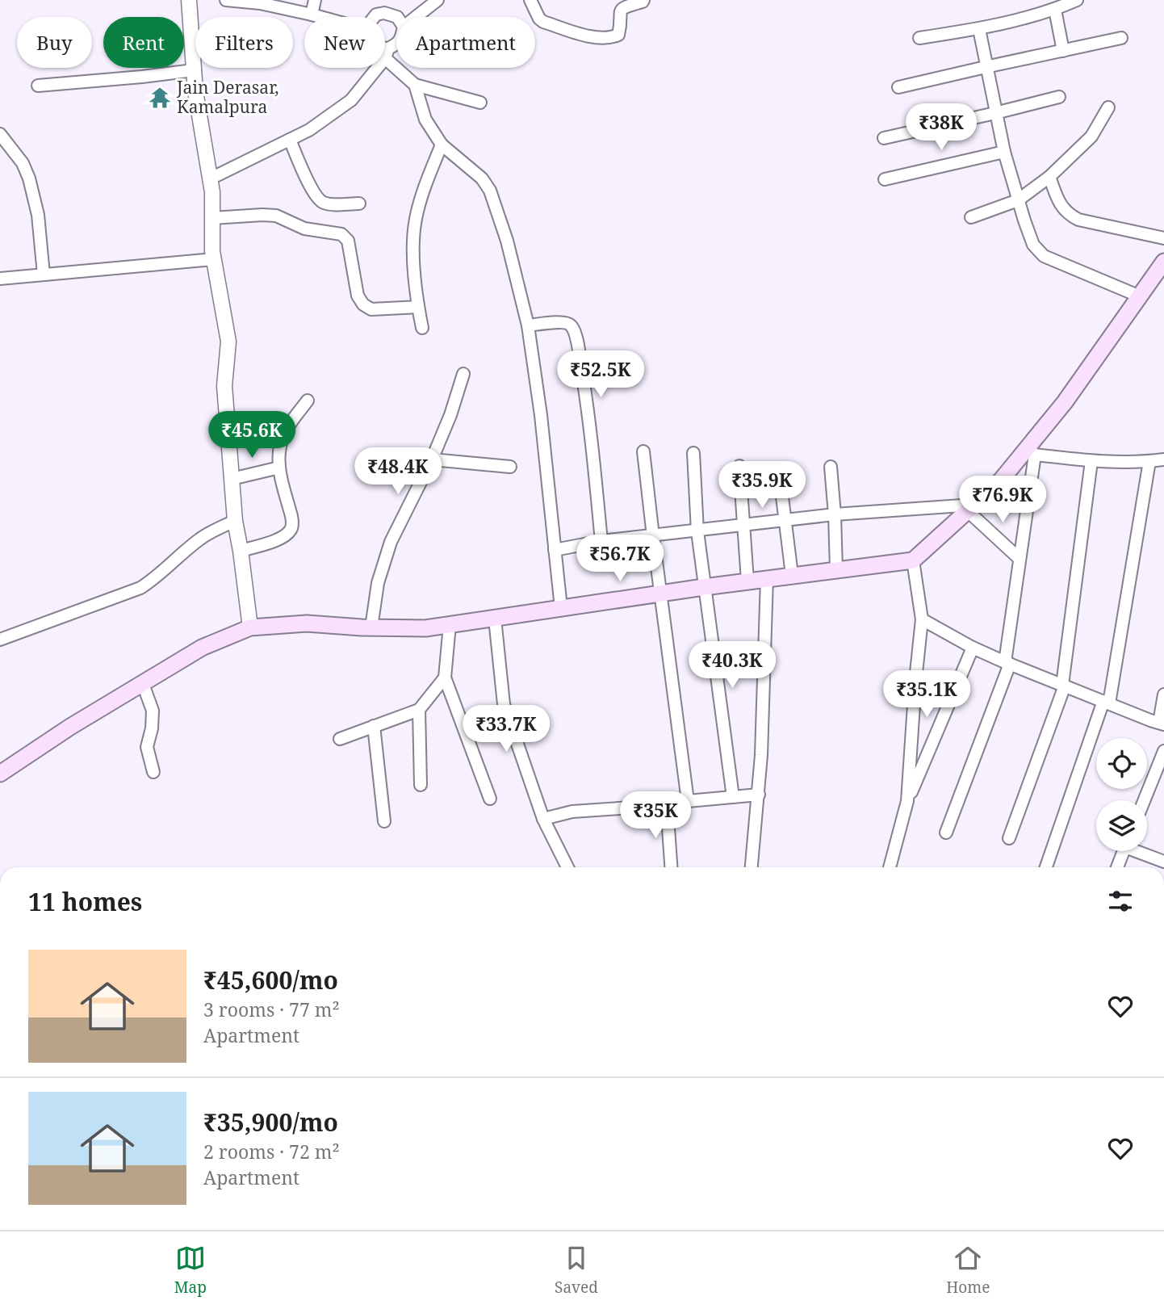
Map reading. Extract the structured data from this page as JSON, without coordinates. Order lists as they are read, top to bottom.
{
  "places": {
    "temple": ["Jain Derasar, Kamalpura"]
  },
  "page": {
    "chip": [
      "Buy",
      "Rent",
      "Filters",
      "New",
      "Apartment"
    ],
    "price": [
      "₹38K",
      "₹52.5K",
      "₹45.6K",
      "₹48.4K",
      "₹35.9K",
      "₹76.9K",
      "₹56.7K",
      "₹40.3K",
      "₹35.1K",
      "₹33.7K",
      "₹35K"
    ],
    "heading": "11 homes",
    "list": [
      {
        "name": "₹45,600/mo",
        "note": "3 rooms · 77 m² · Apartment"
      },
      {
        "name": "₹35,900/mo",
        "note": "2 rooms · 72 m² · Apartment"
      }
    ],
    "tabs": ["Map", "Saved", "Home"]
  }
}
